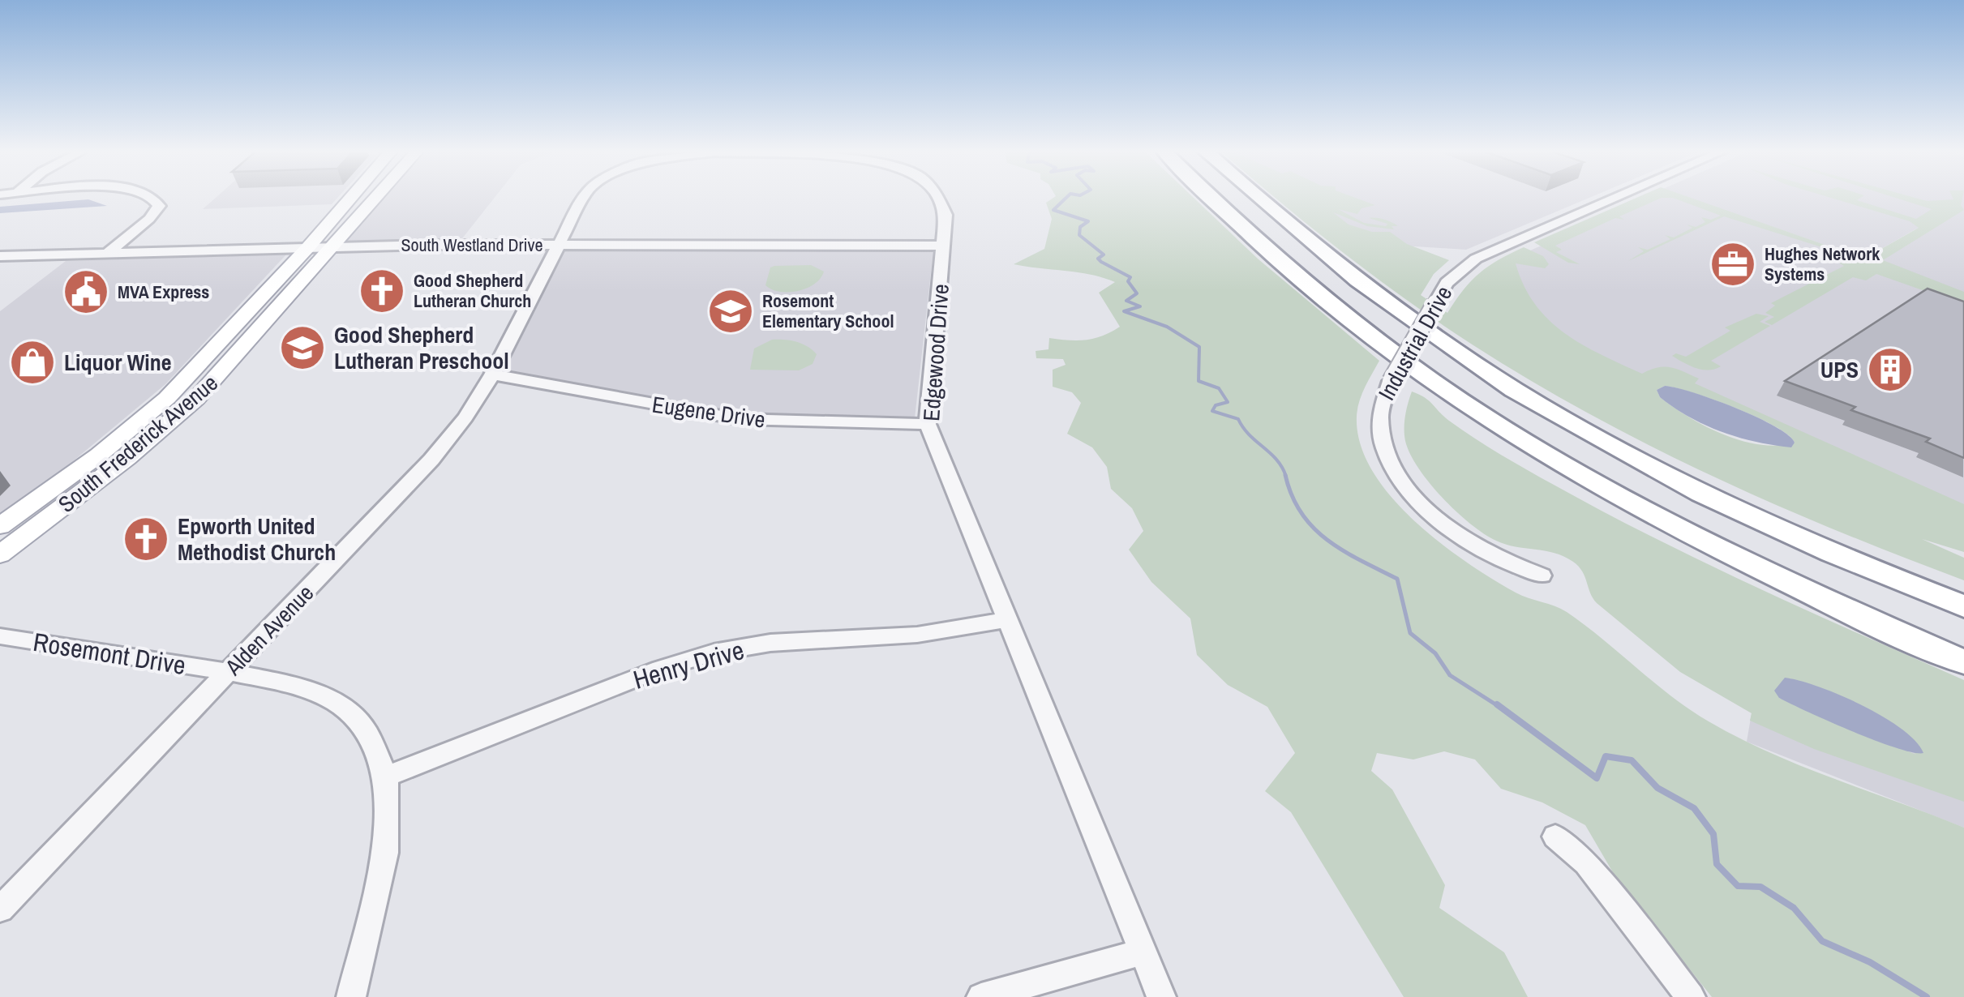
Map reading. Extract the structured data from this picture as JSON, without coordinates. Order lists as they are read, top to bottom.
{
  "streets": {
    "main road": ["South Frederick Avenue"],
    "street": [
      "South Westland Drive",
      "Industrial Drive",
      "Edgewood Drive",
      "Eugene Drive",
      "Alden Avenue",
      "Rosemont Drive",
      "Henry Drive"
    ]
  },
  "crossings": [
    ["South Westland Drive", "Edgewood Drive"],
    ["South Westland Drive", "South Frederick Avenue"],
    ["South Westland Drive", "Alden Avenue"],
    ["Edgewood Drive", "Eugene Drive"],
    ["Edgewood Drive", "Alden Avenue"],
    ["Edgewood Drive", "Henry Drive"],
    ["Eugene Drive", "Alden Avenue"],
    ["Alden Avenue", "Rosemont Drive"],
    ["Rosemont Drive", "Henry Drive"]
  ],
  "places": {
    "office": ["Hughes Network Systems"],
    "church": ["Good Shepherd Lutheran Church", "Epworth United Methodist Church"],
    "public building": ["MVA Express"],
    "school or university": ["Rosemont Elementary School", "Good Shepherd Lutheran Preschool"],
    "shop": ["Liquor Wine"],
    "building": ["UPS"]
  }
}
